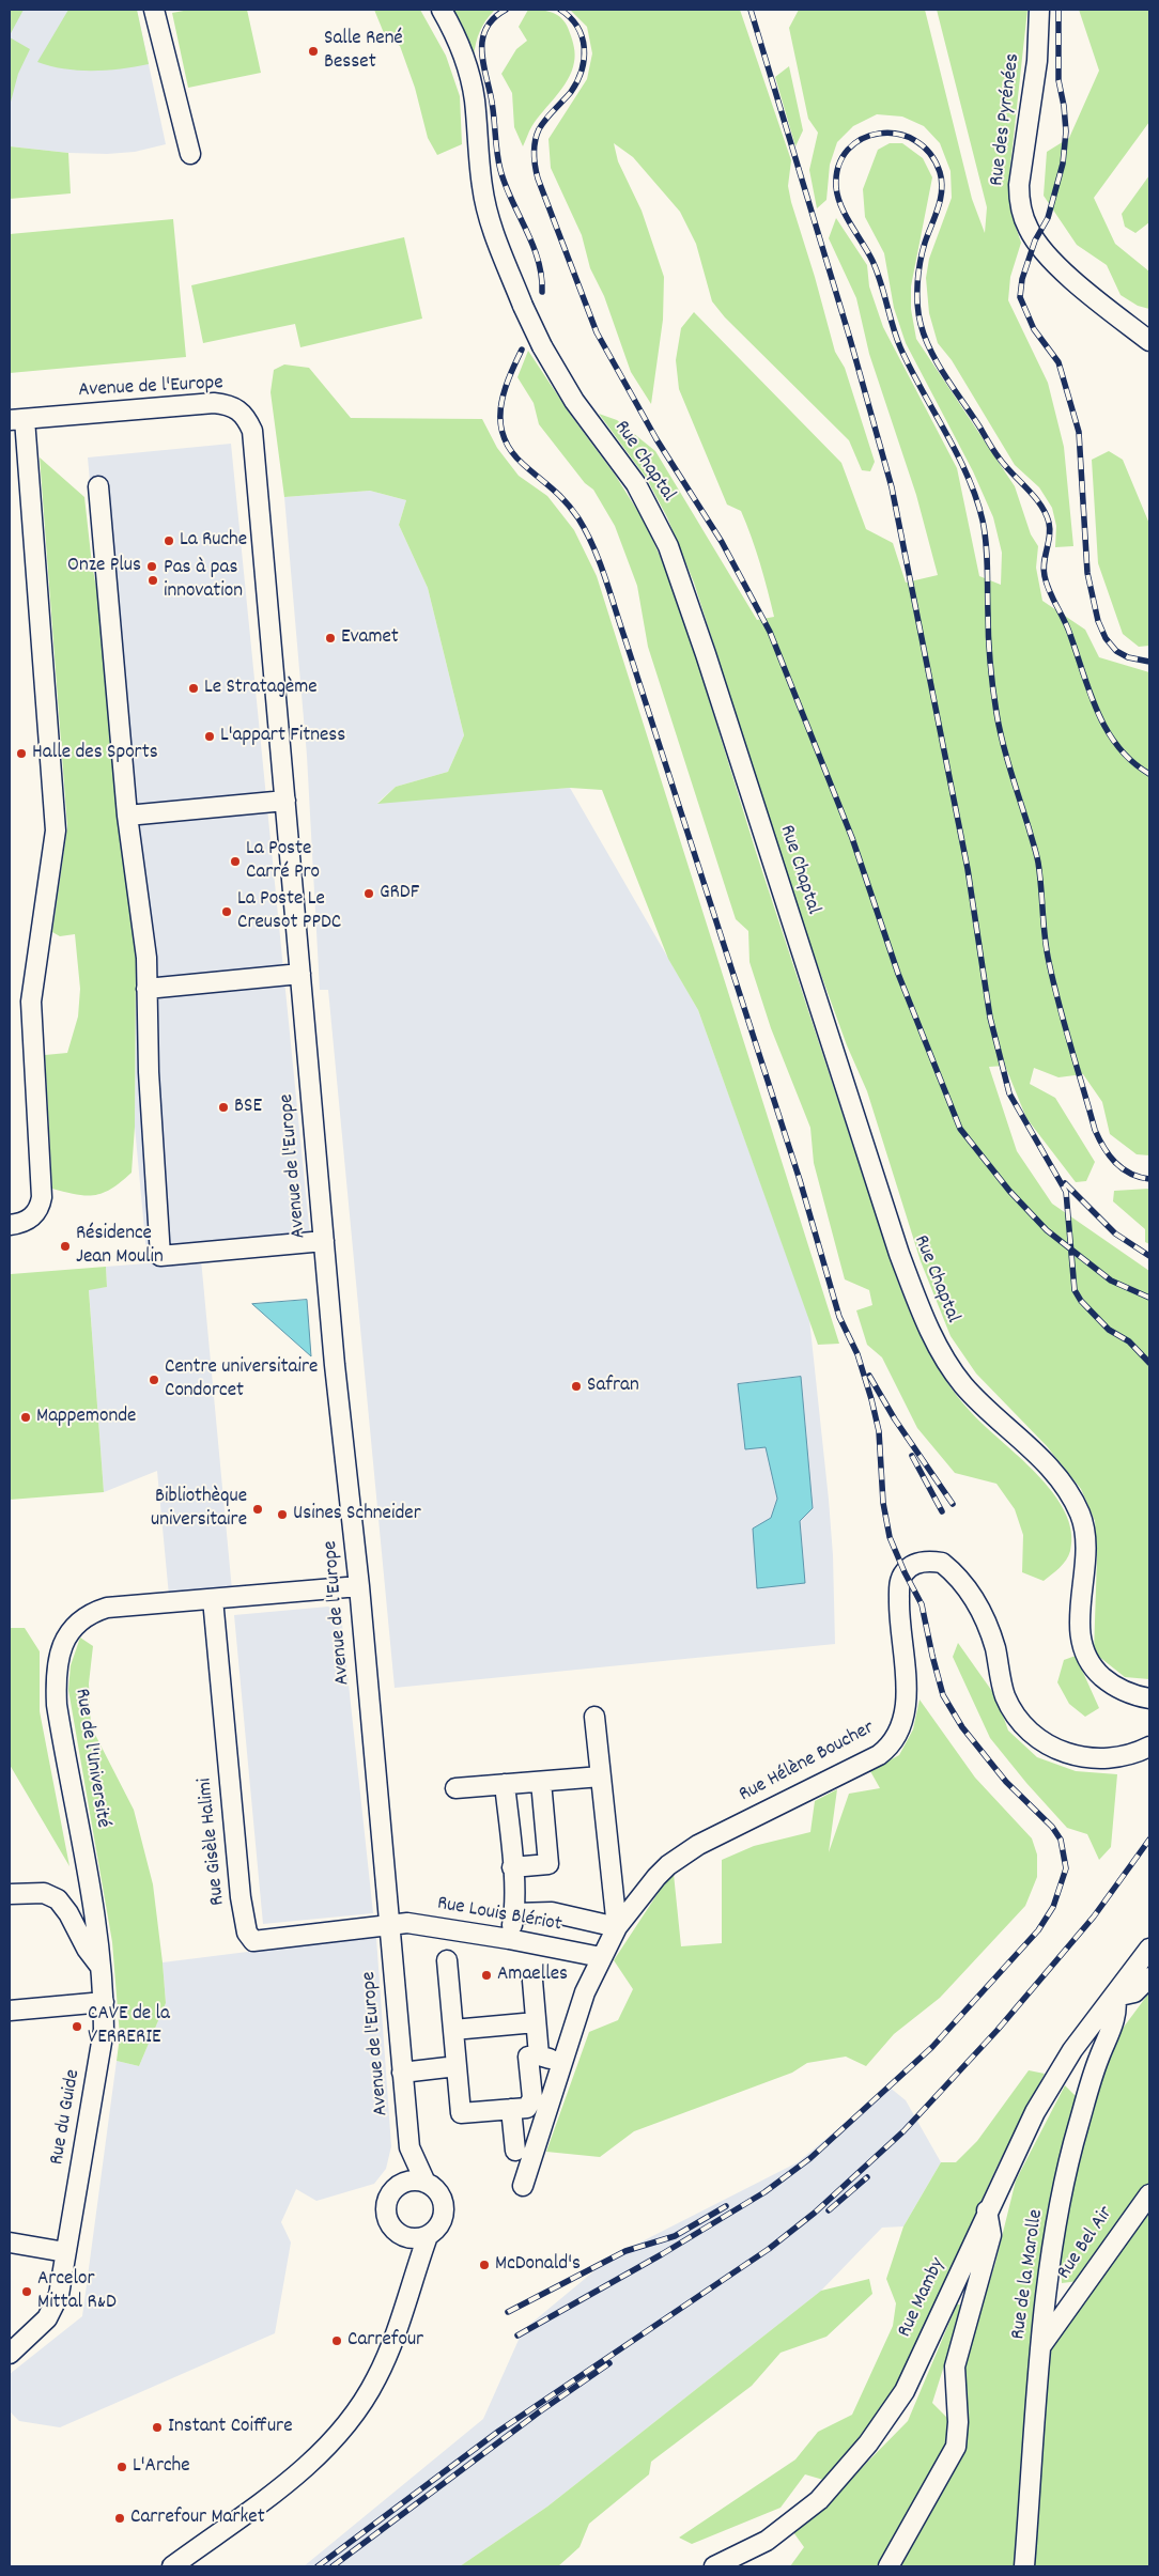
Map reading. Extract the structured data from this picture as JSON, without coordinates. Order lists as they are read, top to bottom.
{
  "streets": {
    "street": [
      "Rue des Pyrénées",
      "Avenue de l'Europe",
      "Rue Chaptal",
      "Rue de l'Université",
      "Rue Hélène Boucher",
      "Rue Gisèle Halimi",
      "Rue Louis Blériot",
      "Rue du Guide",
      "Rue Bel Air",
      "Rue de la Marolle",
      "Rue Mamby"
    ]
  },
  "crossings": [
    ["Avenue de l'Europe", "Rue de l'Université"],
    ["Avenue de l'Europe", "Rue Gisèle Halimi"],
    ["Avenue de l'Europe", "Rue Louis Blériot"],
    ["Rue de l'Université", "Rue Gisèle Halimi"],
    ["Rue de l'Université", "Rue du Guide"],
    ["Rue Hélène Boucher", "Rue Louis Blériot"],
    ["Rue Gisèle Halimi", "Rue Louis Blériot"],
    ["Rue Bel Air", "Rue de la Marolle"],
    ["Rue de la Marolle", "Rue Mamby"]
  ],
  "places": [
    "Salle René Besset",
    "La Ruche",
    "Onze Plus",
    "Pas à pas innovation",
    "Evamet",
    "Le Stratagème",
    "L'appart Fitness",
    "Halle des Sports",
    "La Poste Carré Pro",
    "GRDF",
    "La Poste Le Creusot PPDC",
    "BSE",
    "Résidence Jean Moulin",
    "Centre universitaire Condorcet",
    "Safran",
    "Mappemonde",
    "Bibliothèque universitaire",
    "Usines Schneider",
    "Amaelles",
    "CAVE de la VERRERIE",
    "McDonald's",
    "Arcelor Mittal R&D",
    "Carrefour",
    "Instant Coiffure",
    "L'Arche",
    "Carrefour Market"
  ]
}
